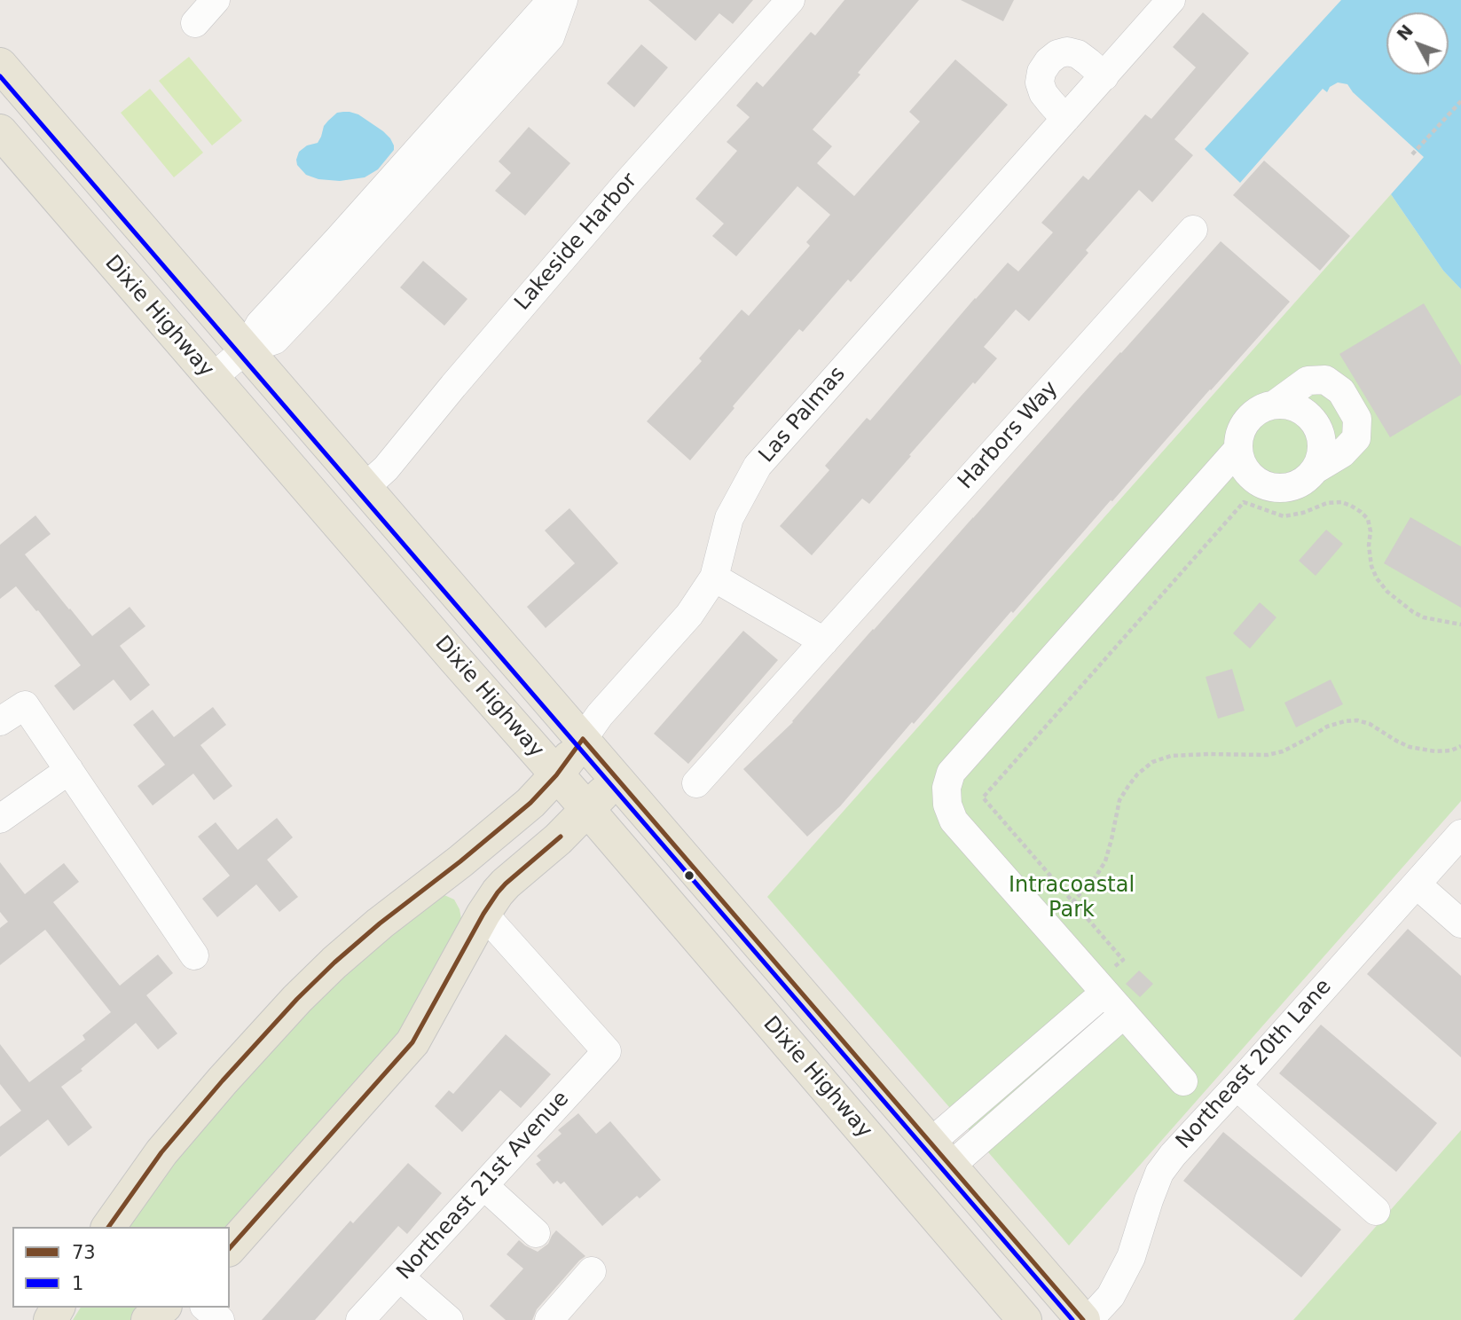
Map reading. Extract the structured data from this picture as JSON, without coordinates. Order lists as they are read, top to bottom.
{
  "streets": {
    "main road": ["Dixie Highway"],
    "street": [
      "Lakeside Harbor",
      "Las Palmas",
      "Harbors Way",
      "Northeast 20th Lane",
      "Northeast 21st Avenue"
    ]
  },
  "crossings": [
    ["Lakeside Harbor", "Dixie Highway"],
    ["Dixie Highway", "Las Palmas"]
  ],
  "parks": ["Intracoastal Park"],
  "lines": ["transit line 1", "transit line 73"],
  "legend": ["73", "1"],
  "north": "top left"
}
